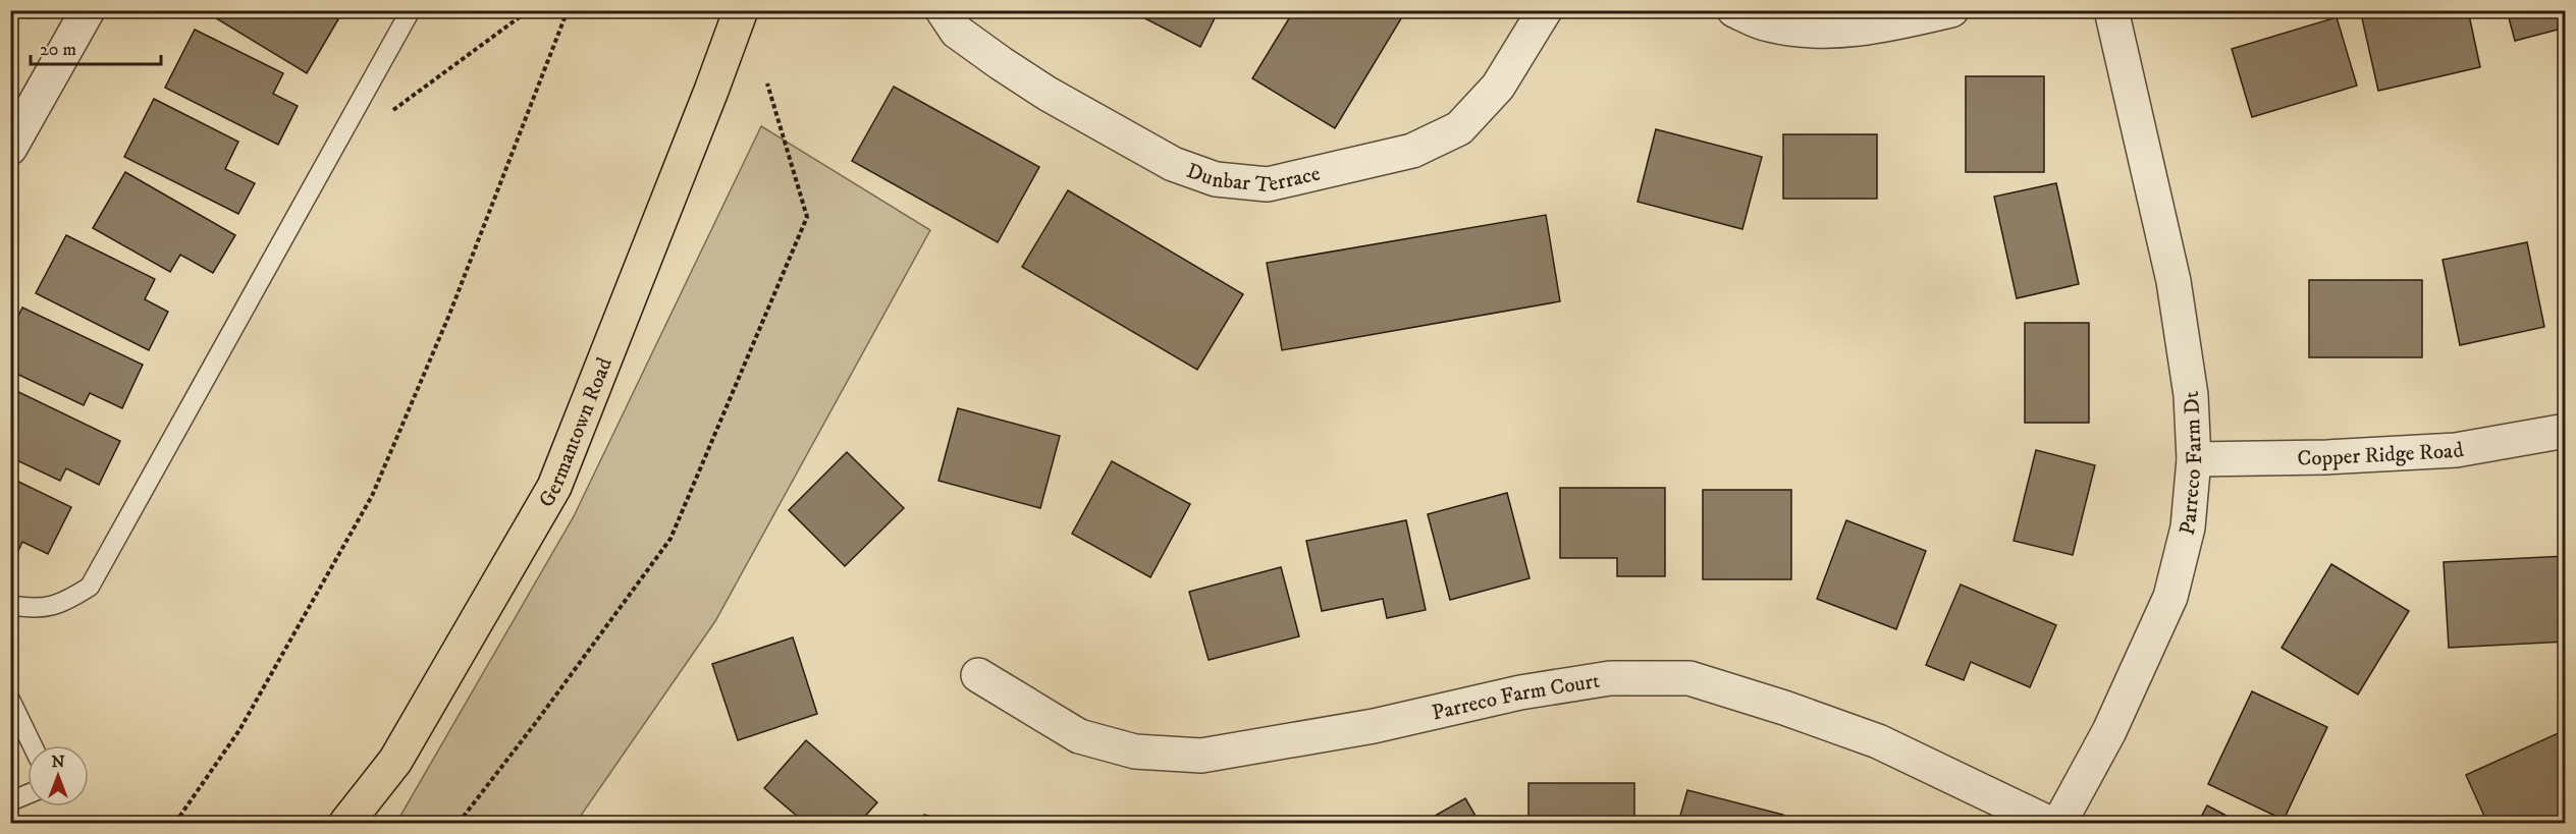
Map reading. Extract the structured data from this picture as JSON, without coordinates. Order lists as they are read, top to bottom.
{
  "streets": {
    "main road": ["Germantown Road"],
    "street": [
      "Dunbar Terrace",
      "Copper Ridge Road",
      "Parreco Farm Dt",
      "Parreco Farm Court"
    ]
  },
  "crossings": [
    ["Copper Ridge Road", "Parreco Farm Dt"]
  ],
  "scale_bar": "20 m",
  "north": "top"
}
